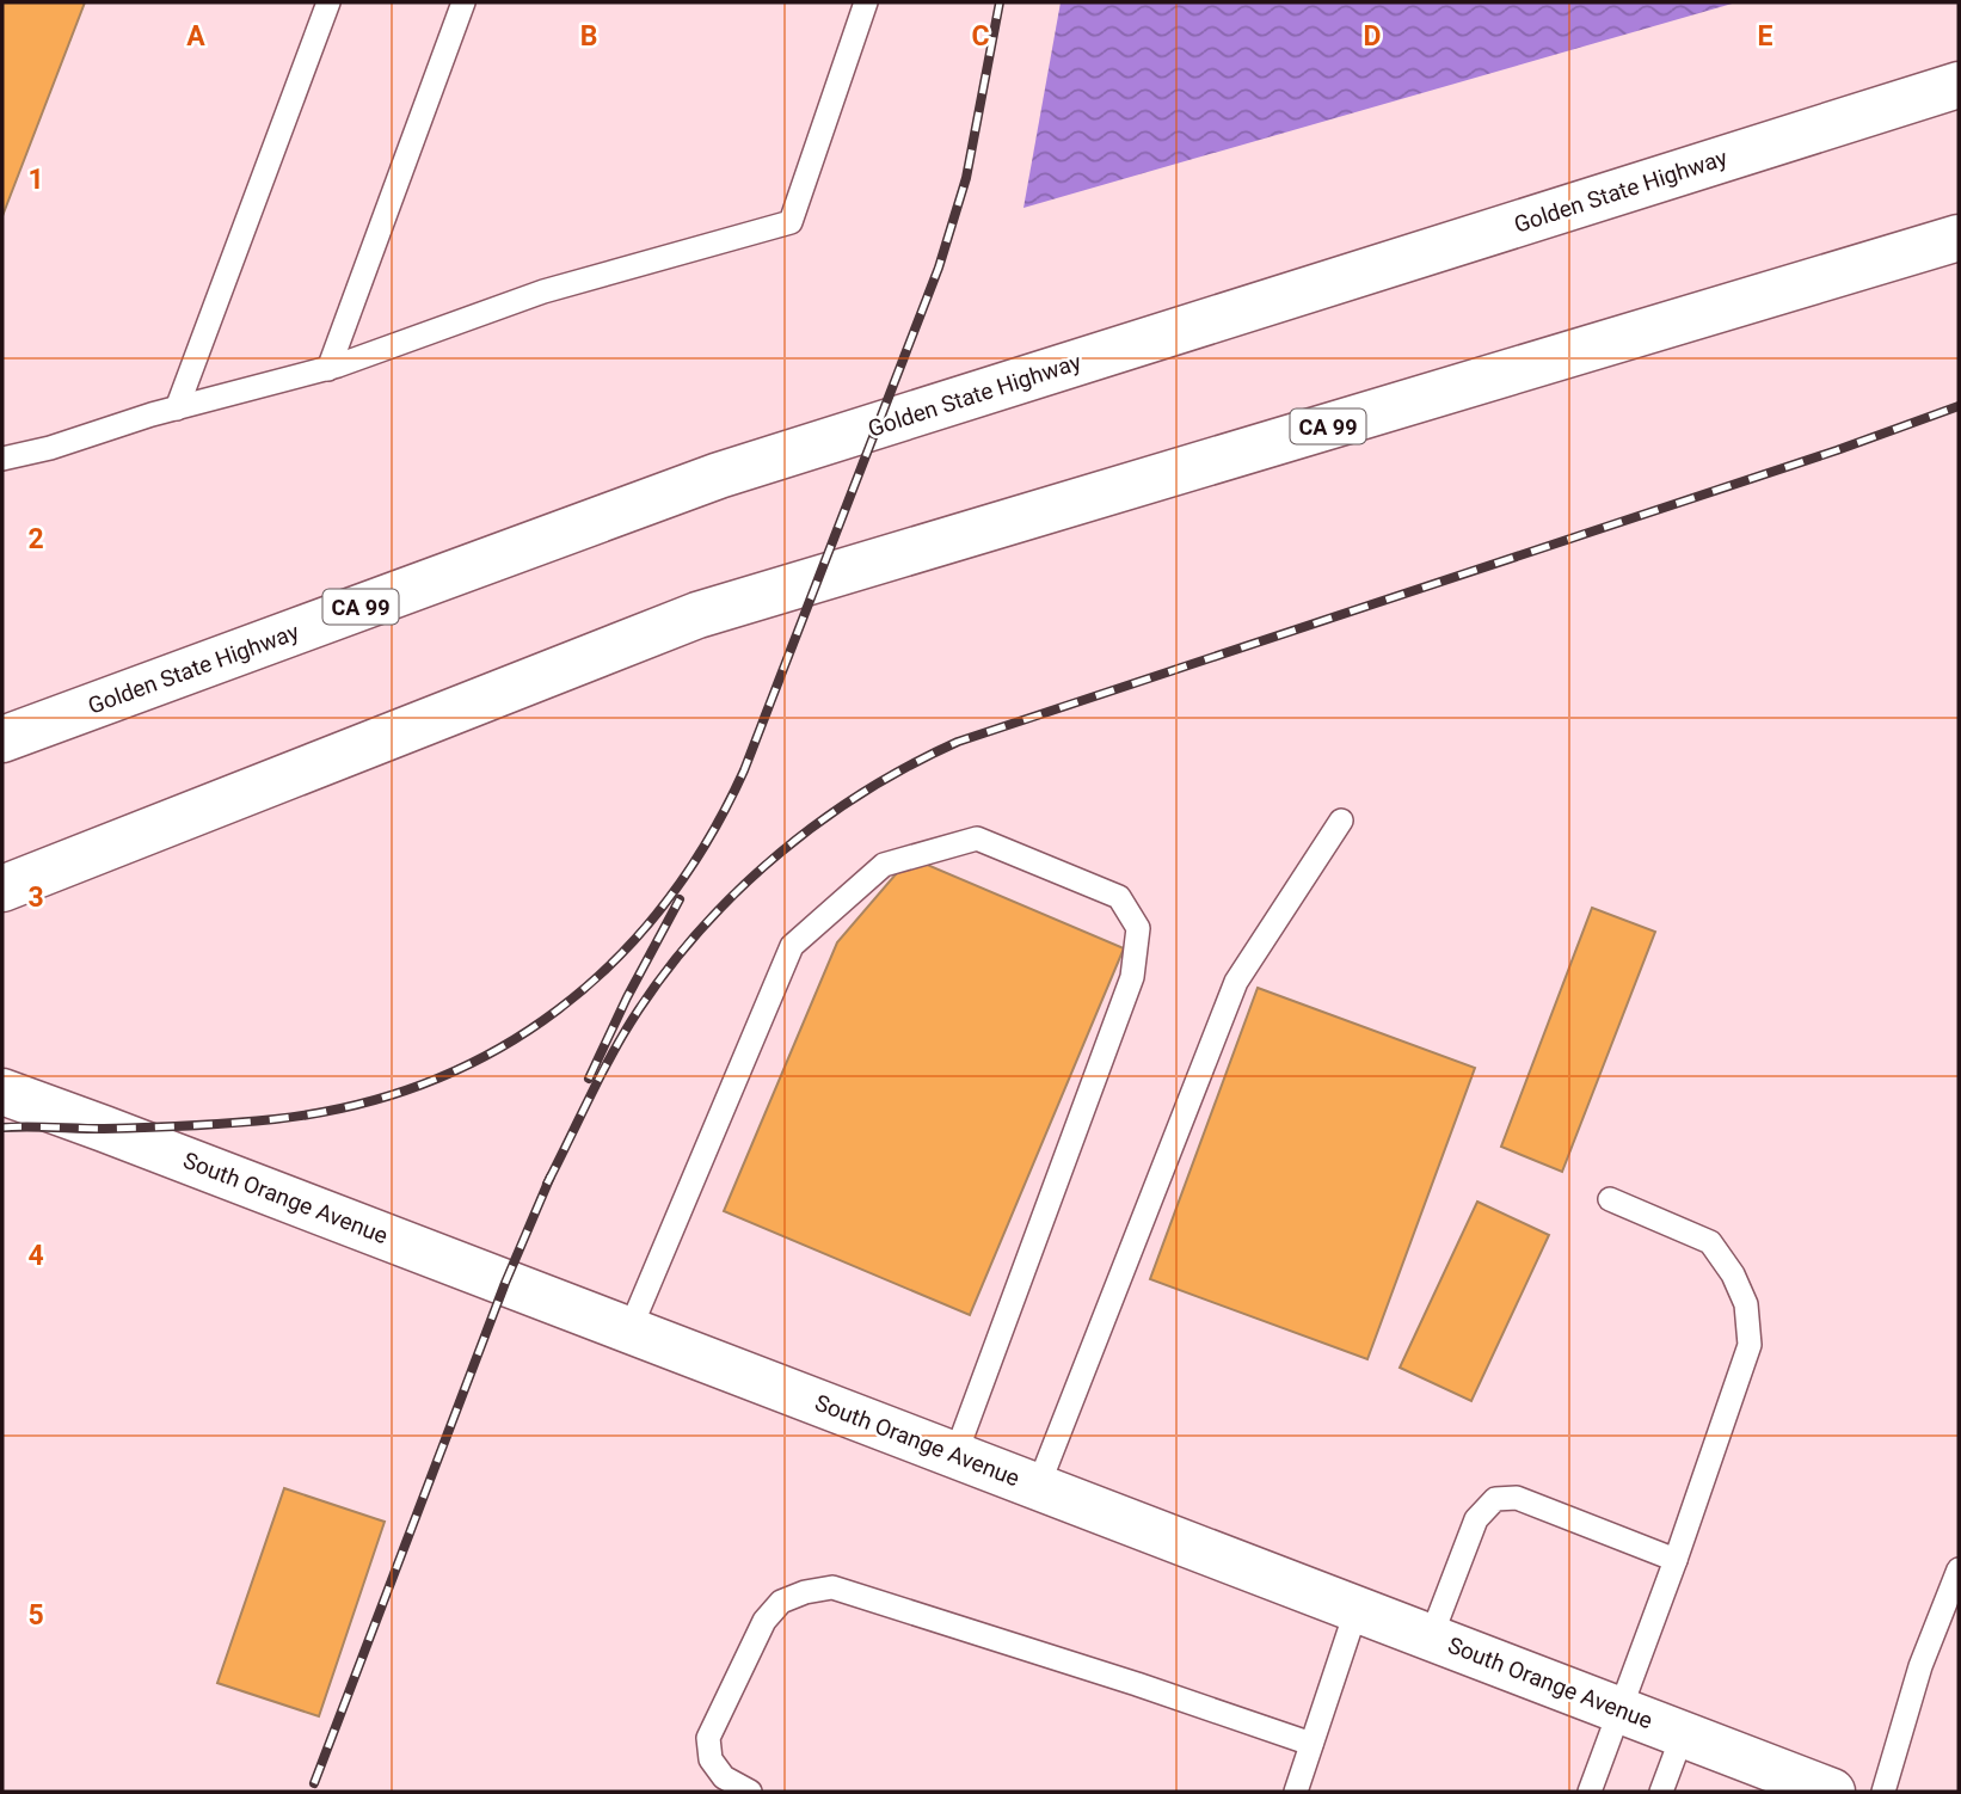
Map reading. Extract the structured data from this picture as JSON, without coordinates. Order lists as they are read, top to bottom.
{
  "streets": {
    "main road": ["Golden State Highway", "CA 99", "South Orange Avenue"]
  },
  "grid": {
    "columns": [
      "A",
      "B",
      "C",
      "D",
      "E"
    ],
    "rows": [
      "1",
      "2",
      "3",
      "4",
      "5"
    ]
  }
}
